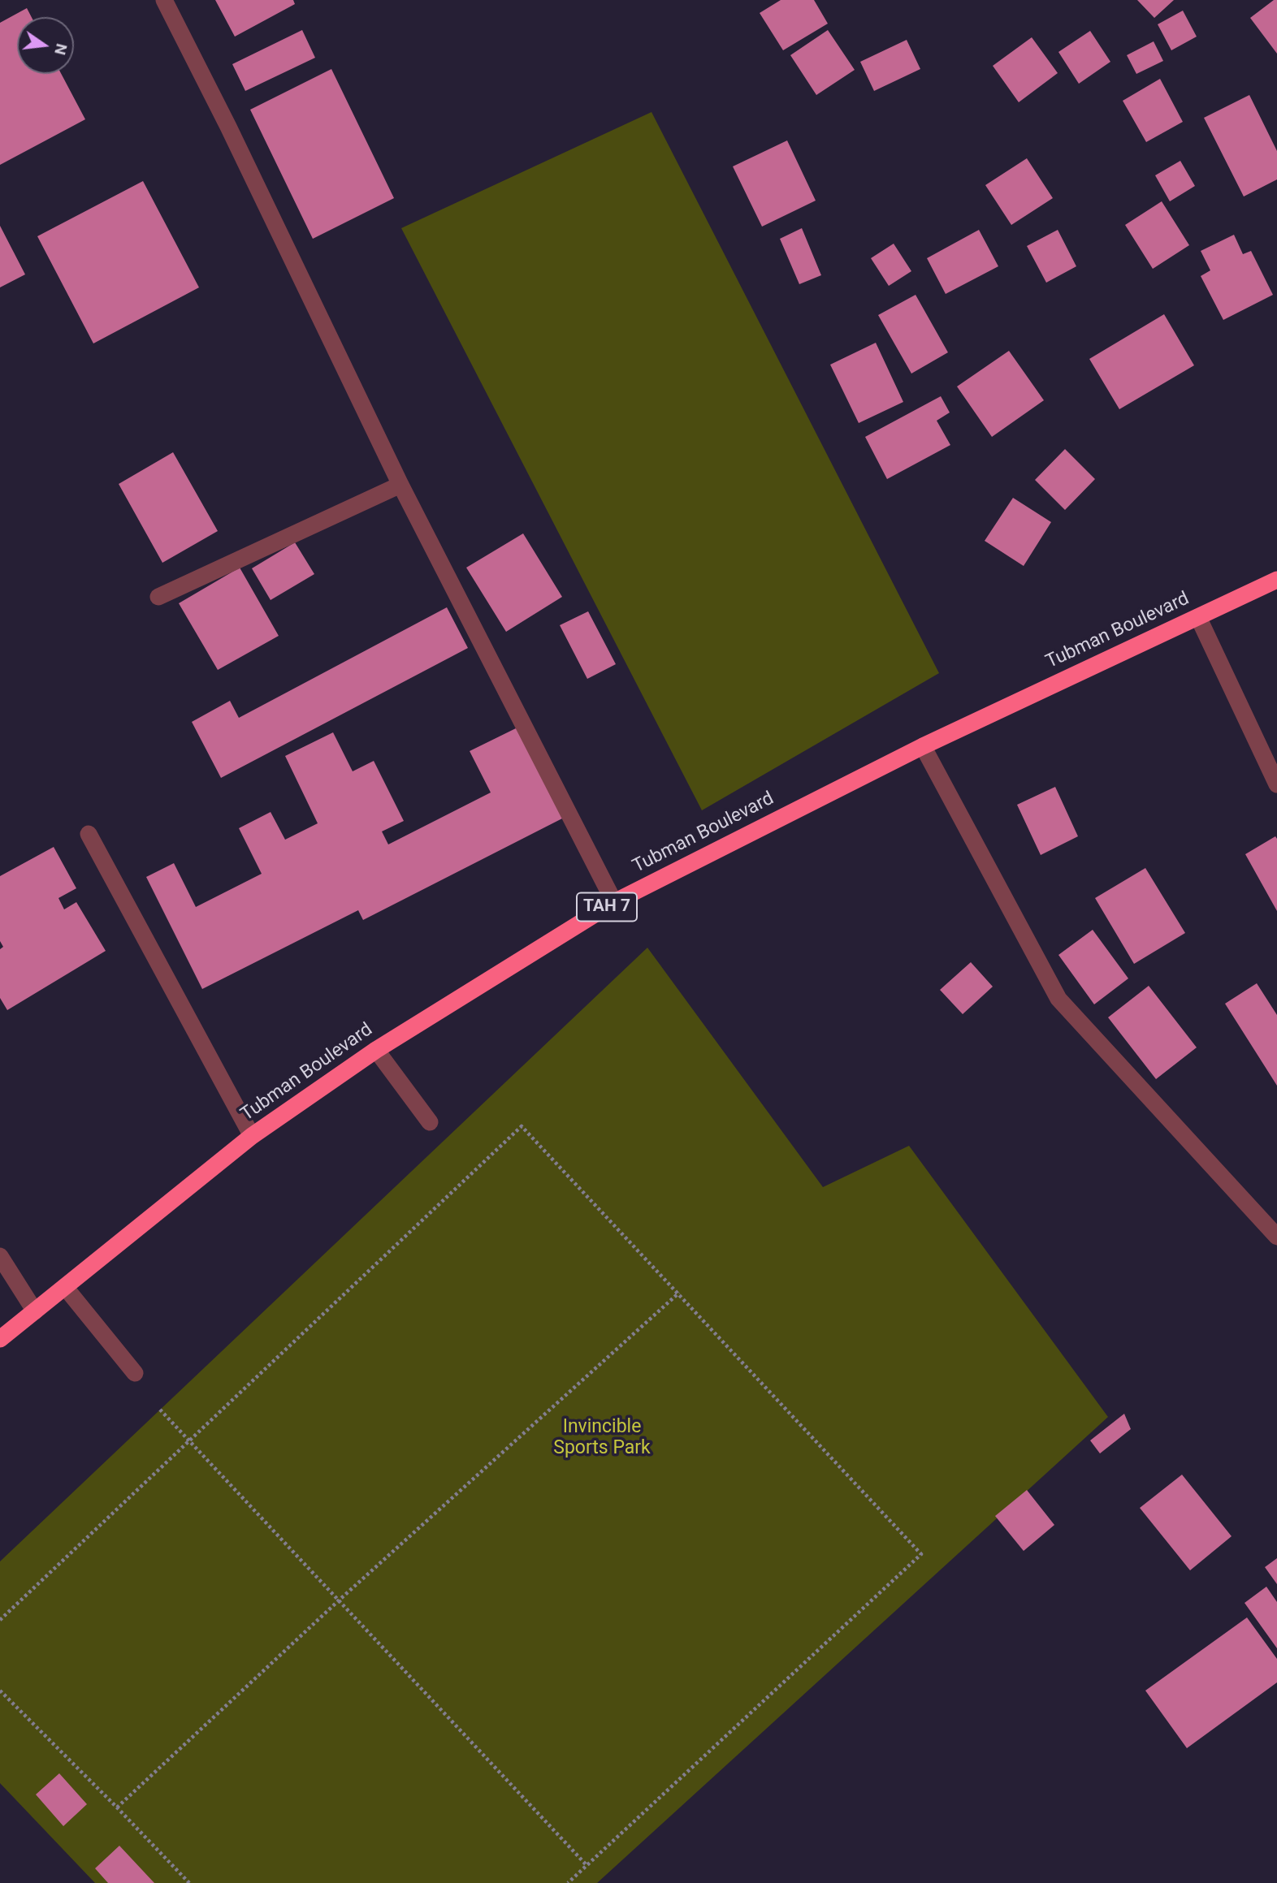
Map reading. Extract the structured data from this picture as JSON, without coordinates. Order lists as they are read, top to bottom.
{
  "streets": {
    "highway": ["Tubman Boulevard", "TAH 7"]
  },
  "parks": ["Invincible Sports Park"],
  "north": "right"
}
